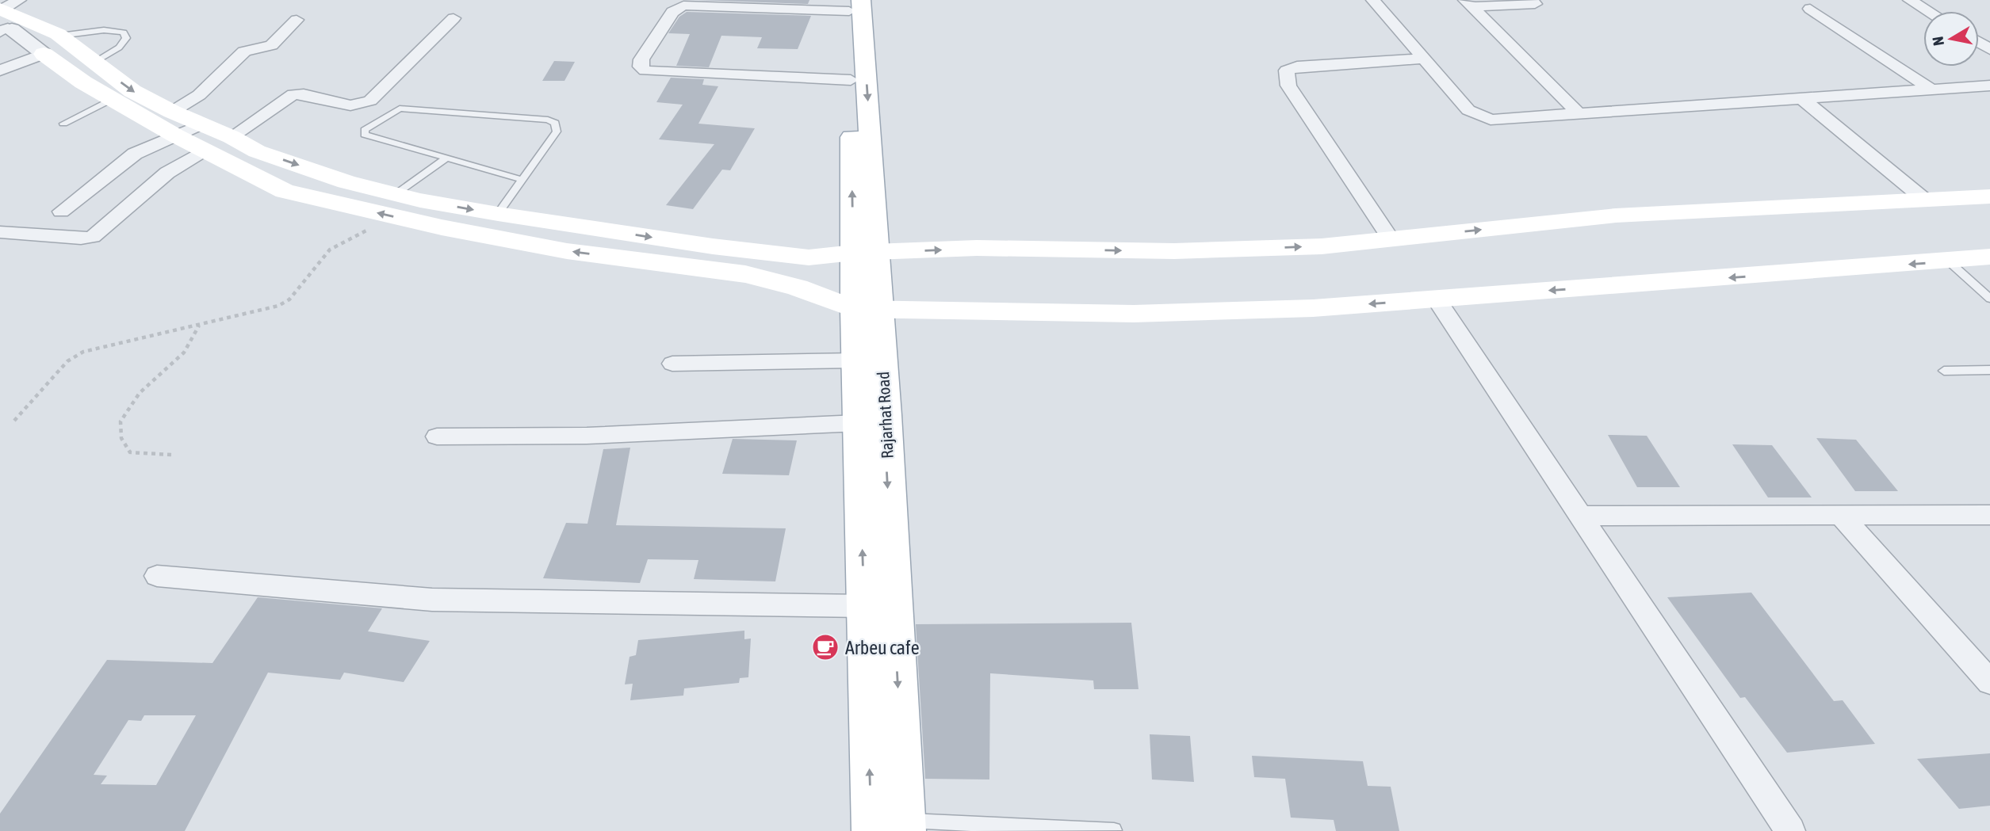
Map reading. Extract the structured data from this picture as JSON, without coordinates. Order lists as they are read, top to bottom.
{
  "streets": {
    "main road": ["Rajarhat Road"]
  },
  "places": {
    "cafe": ["Arbeu cafe"]
  },
  "north": "left"
}
